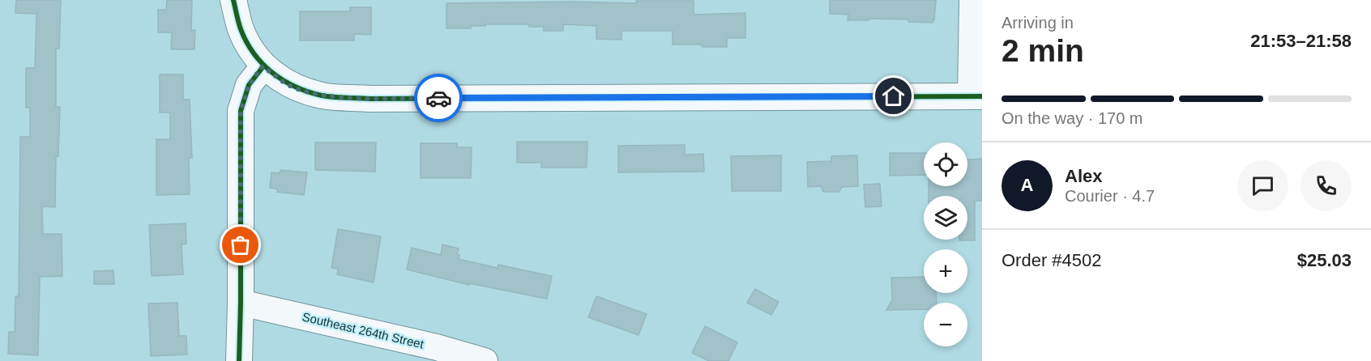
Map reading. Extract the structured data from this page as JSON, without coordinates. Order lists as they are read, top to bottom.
{
  "streets": {
    "street": ["Southeast 264th Street"]
  },
  "page": {
    "heading": ["2 min", "Arriving in", "21:53–21:58"],
    "panel": [
      "Alex",
      "Courier · 4.7",
      "Order #4502",
      "$25.03"
    ],
    "bar": "On the way · 170 m",
    "map_buttons": ["+", "−"],
    "round": "A"
  }
}
